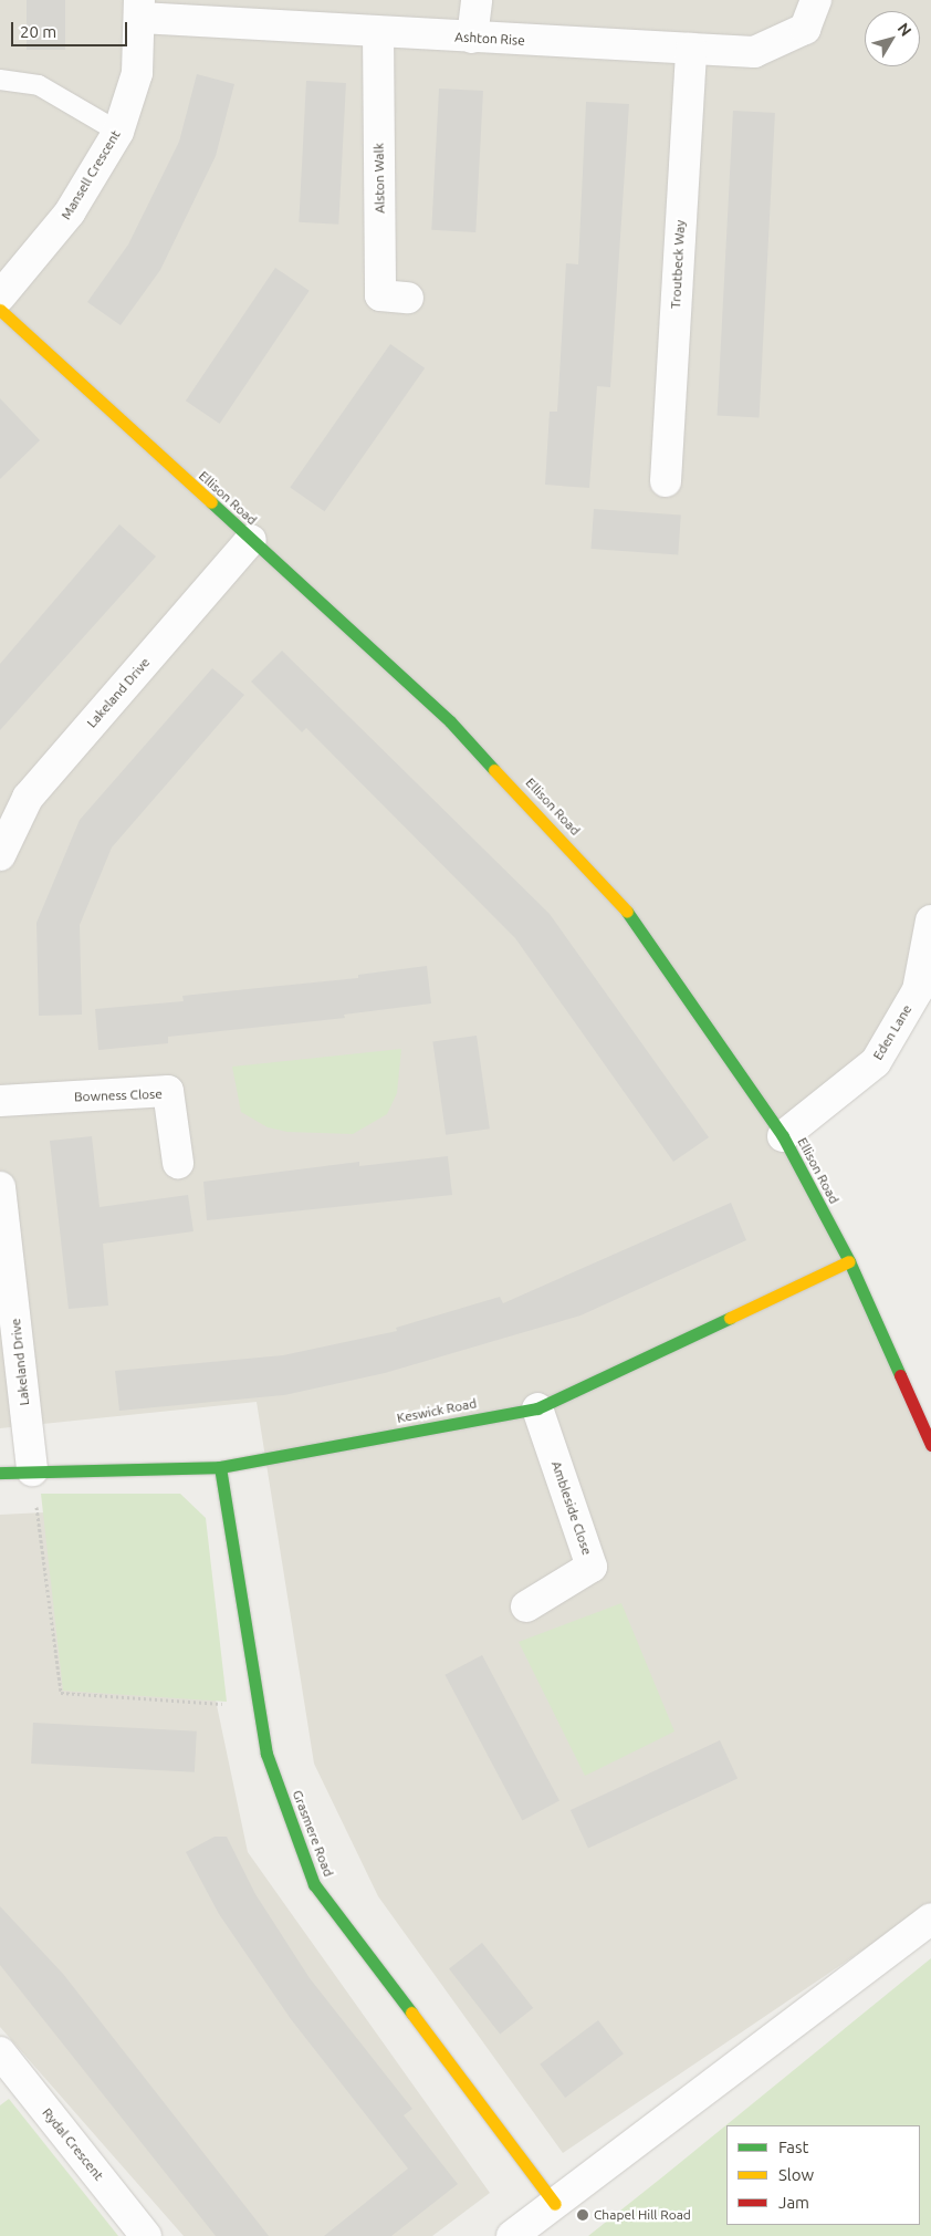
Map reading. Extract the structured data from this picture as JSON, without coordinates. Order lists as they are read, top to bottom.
{
  "streets": {
    "street": [
      "Ashton Rise",
      "Mansell Crescent",
      "Alston Walk",
      "Troutbeck Way",
      "Ellison Road",
      "Lakeland Drive",
      "Eden Lane",
      "Bowness Close",
      "Keswick Road",
      "Ambleside Close",
      "Grasmere Road",
      "Rydal Crescent"
    ]
  },
  "crossings": [
    ["Ashton Rise", "Mansell Crescent"],
    ["Ashton Rise", "Alston Walk"],
    ["Ashton Rise", "Troutbeck Way"],
    ["Ellison Road", "Lakeland Drive"],
    ["Ellison Road", "Eden Lane"],
    ["Ellison Road", "Keswick Road"],
    ["Lakeland Drive", "Keswick Road"],
    ["Keswick Road", "Ambleside Close"],
    ["Keswick Road", "Grasmere Road"]
  ],
  "places": ["Chapel Hill Road"],
  "legend": ["Fast", "Slow", "Jam"],
  "scale_bar": "20 m",
  "north": "top right"
}
